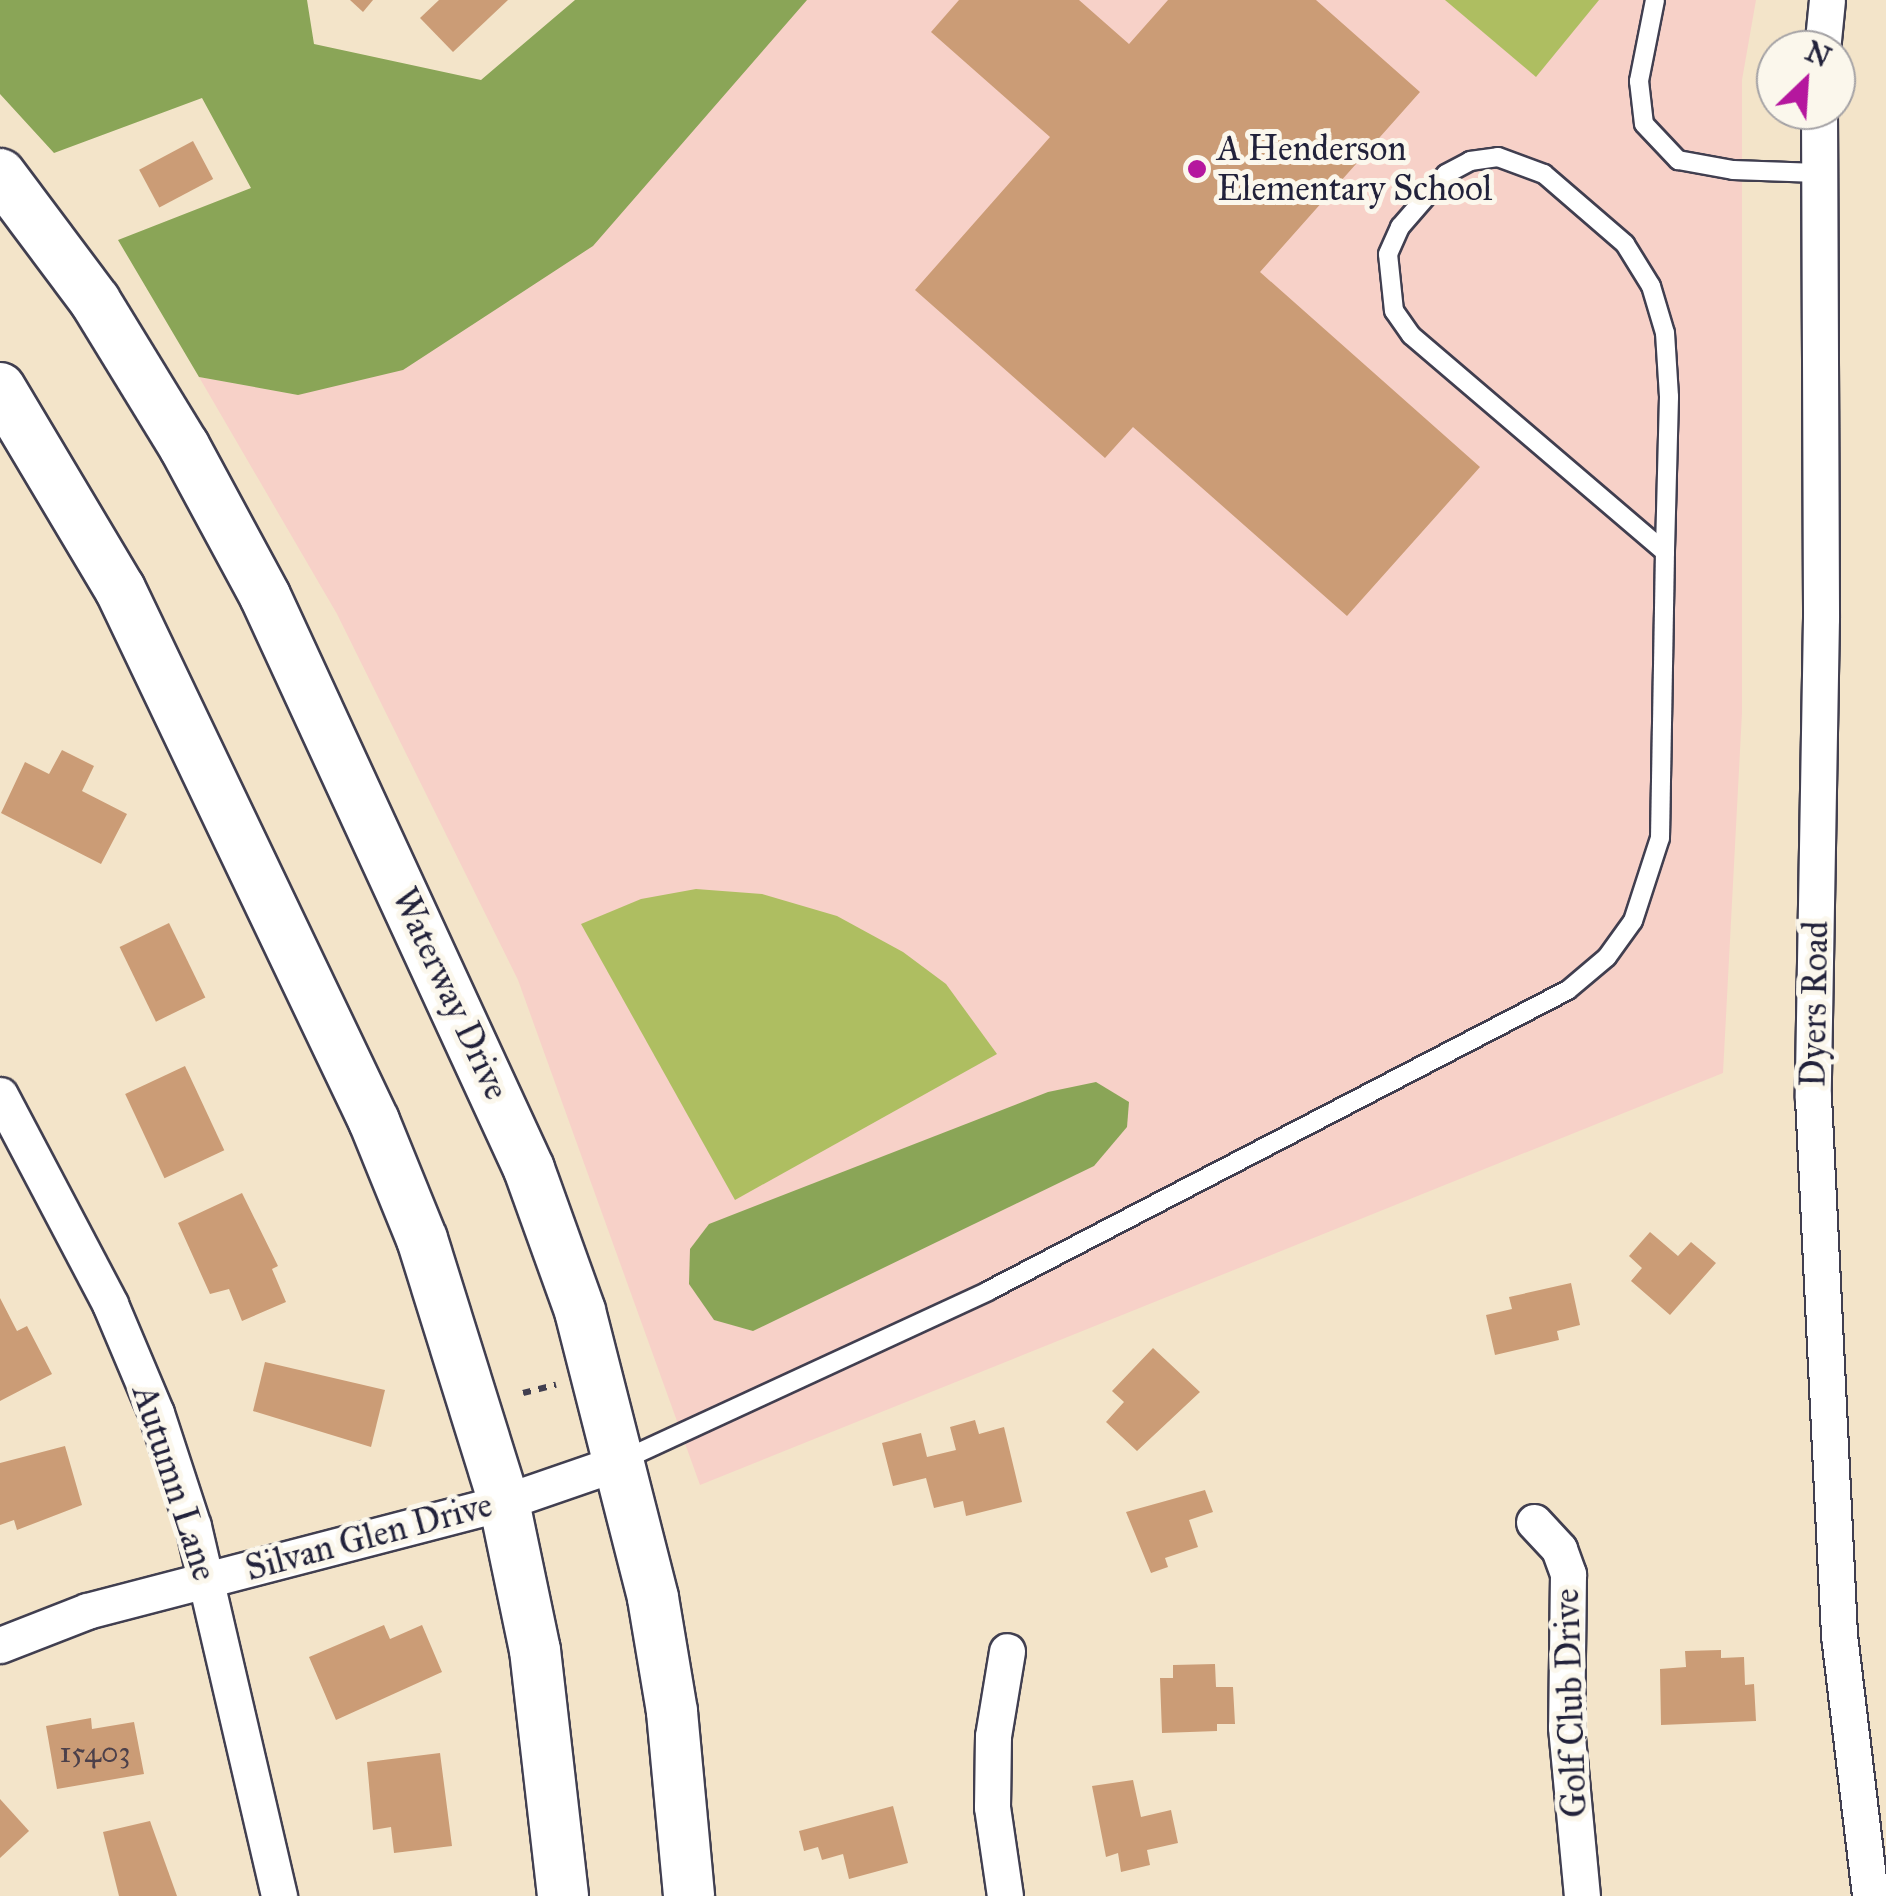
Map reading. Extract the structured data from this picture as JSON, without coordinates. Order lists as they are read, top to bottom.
{
  "streets": {
    "main road": ["Waterway Drive"],
    "street": [
      "Dyers Road",
      "Autumn Lane",
      "Silvan Glen Drive",
      "Golf Club Drive"
    ]
  },
  "crossings": [
    ["Waterway Drive", "Silvan Glen Drive"],
    ["Autumn Lane", "Silvan Glen Drive"]
  ],
  "places": ["A Henderson Elementary School"],
  "house_numbers": ["15403"],
  "north": "top right"
}
